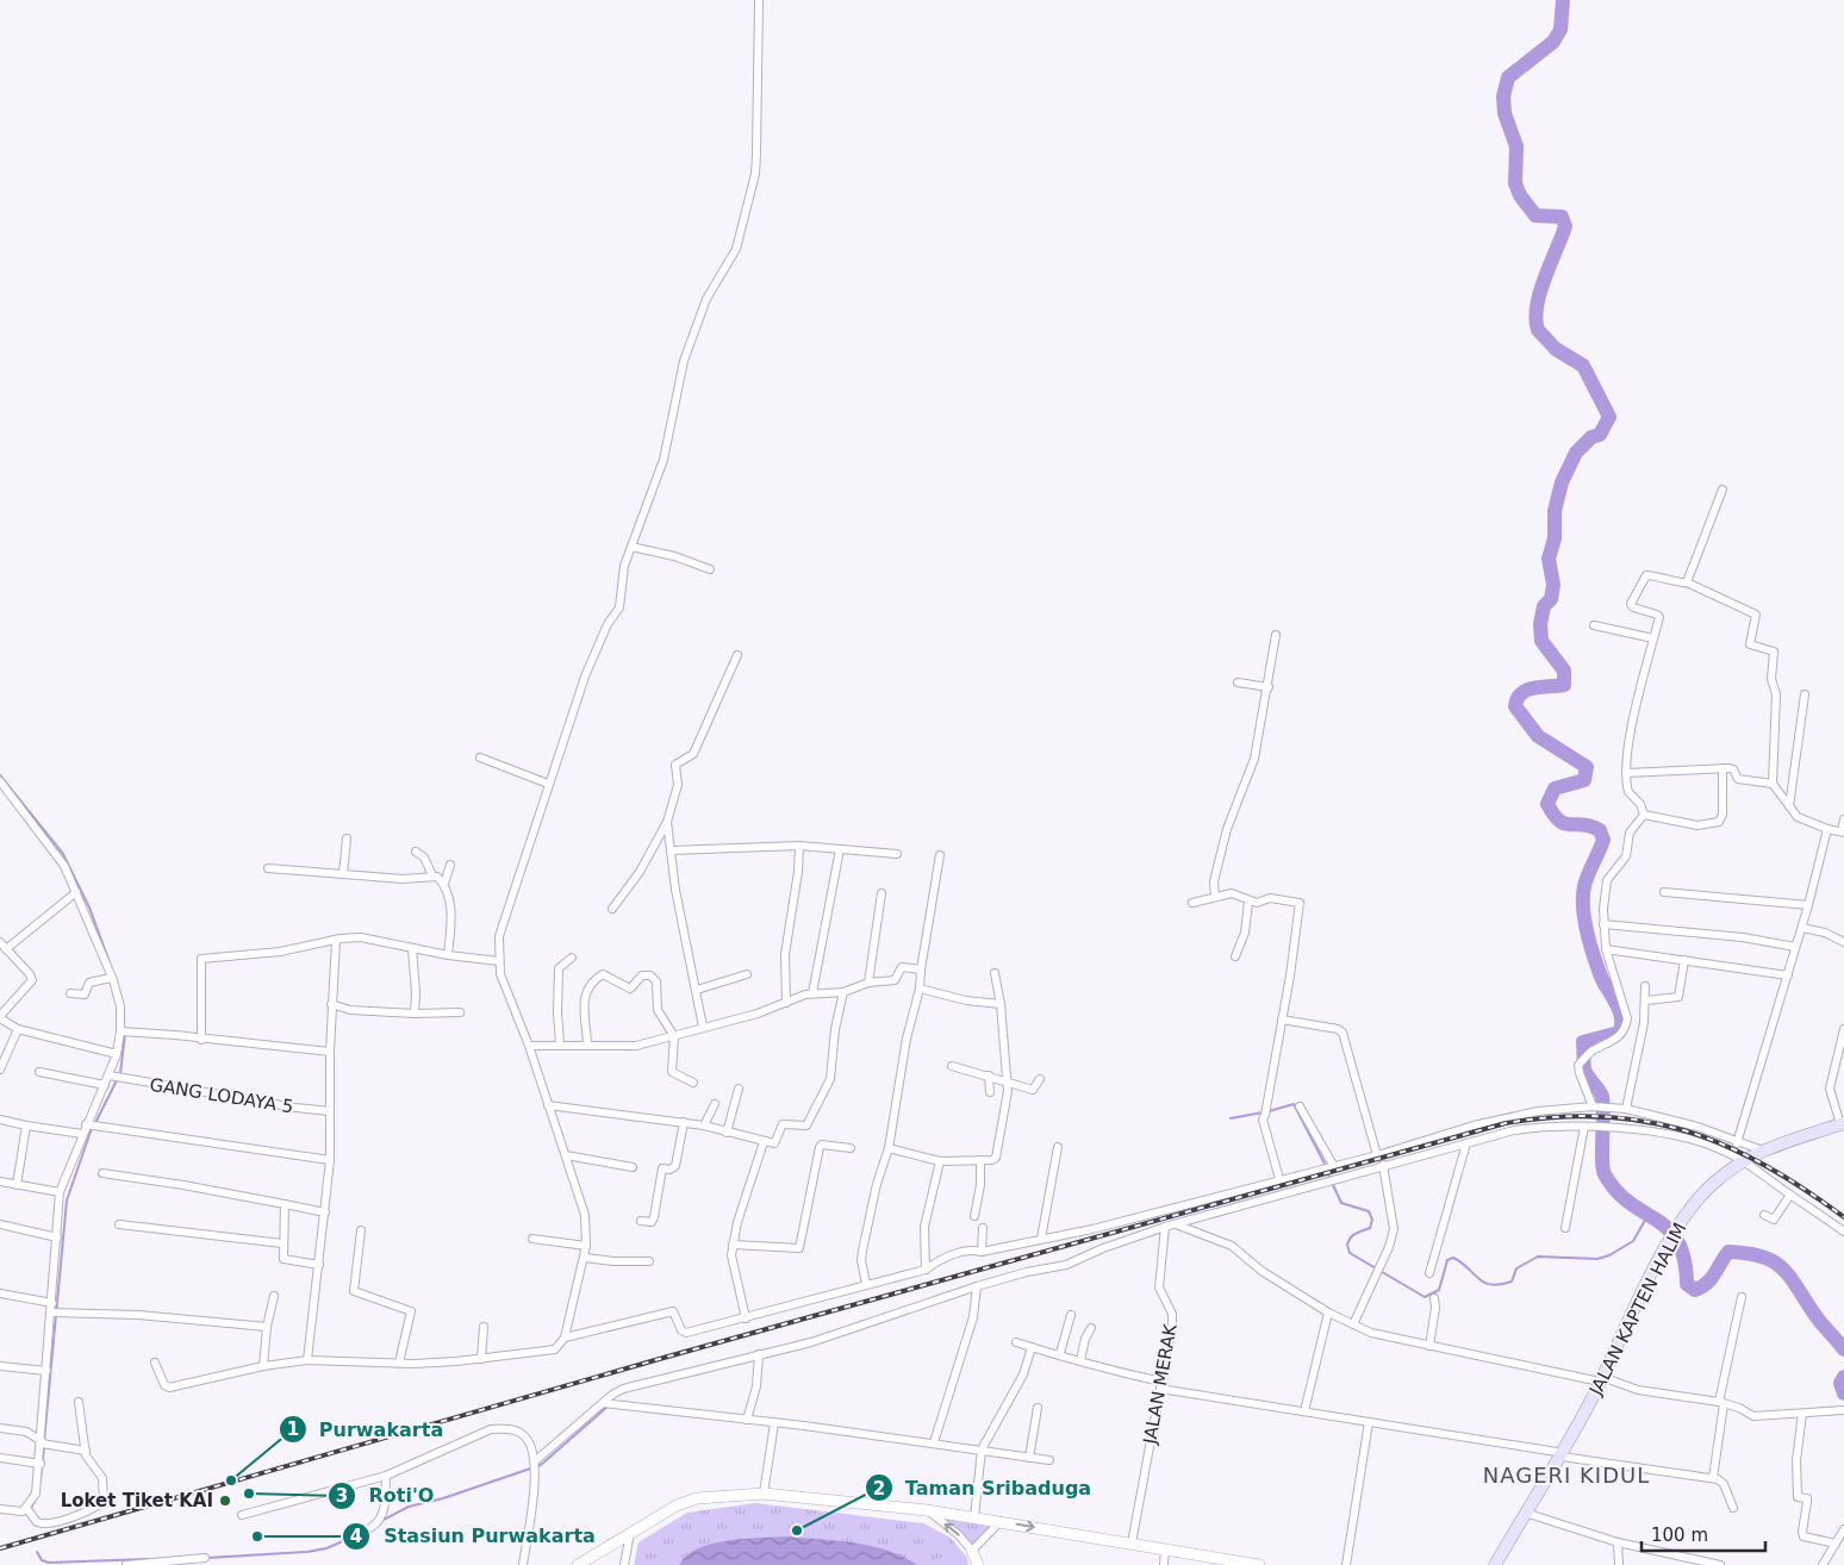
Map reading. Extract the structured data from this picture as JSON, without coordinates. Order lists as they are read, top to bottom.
{
  "streets": {
    "main road": ["JALAN KAPTEN HALIM"],
    "street": ["GANG LODAYA 5", "JALAN MERAK"]
  },
  "districts": ["NAGERI KIDUL"],
  "places": [
    "Purwakarta",
    "Roti'O",
    "Loket Tiket KAI",
    "Taman Sribaduga",
    "Stasiun Purwakarta"
  ],
  "scale_bar": "100 m"
}
